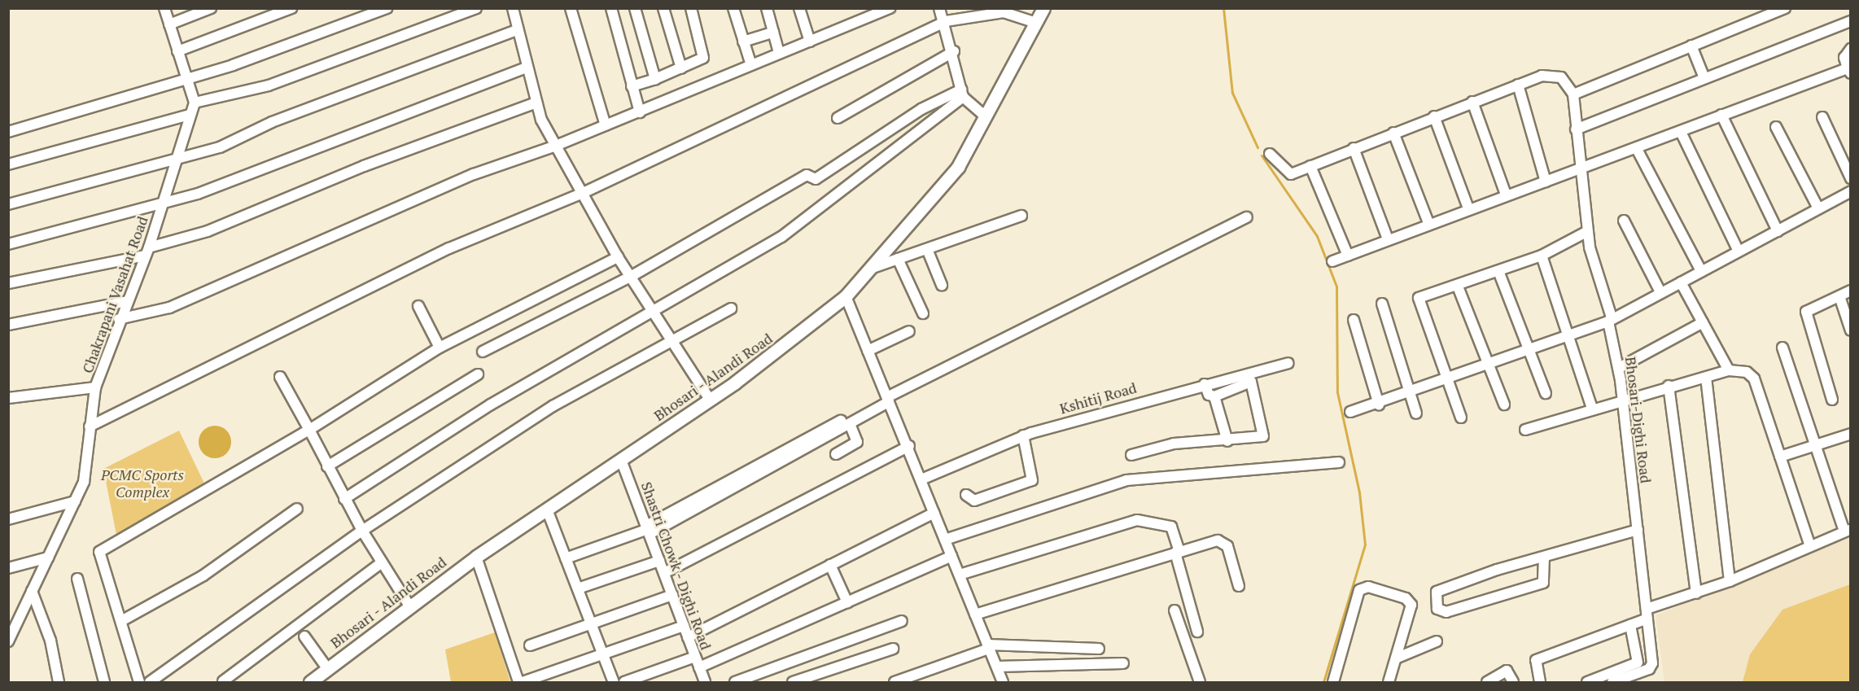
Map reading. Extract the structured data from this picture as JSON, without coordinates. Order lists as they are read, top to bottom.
{
  "streets": {
    "main road": ["Bhosari - Alandi Road"],
    "street": [
      "Chakrapani Vasahat Road",
      "Kshitij Road",
      "Bhosari-Dighi Road",
      "Shastri Chowk - Dighi Road"
    ]
  },
  "crossings": [
    ["Bhosari - Alandi Road", "Shastri Chowk - Dighi Road"]
  ],
  "parks": ["PCMC Sports Complex"]
}
